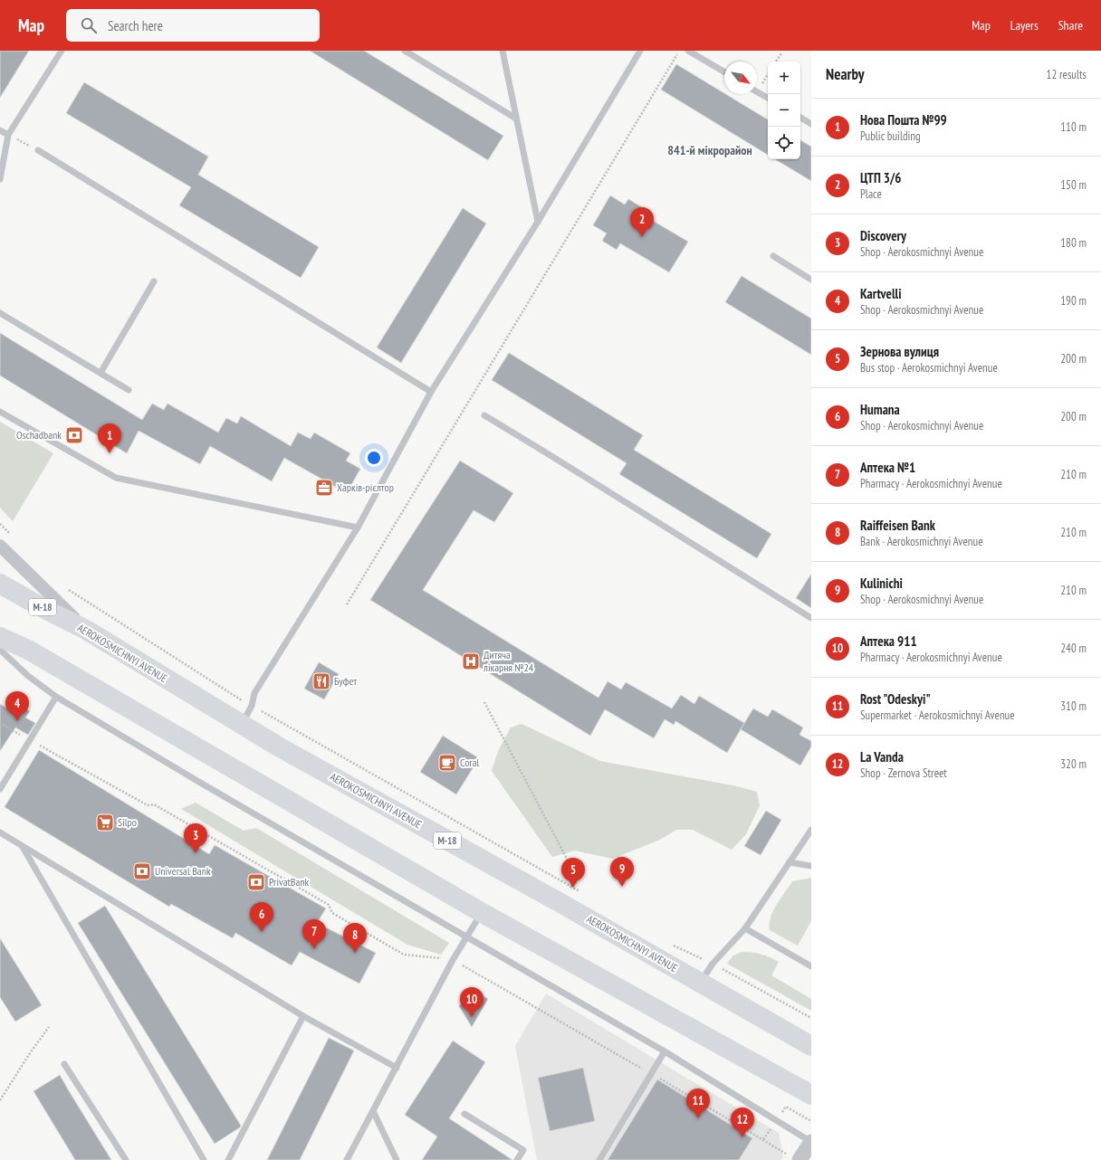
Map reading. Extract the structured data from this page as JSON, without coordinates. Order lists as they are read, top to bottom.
{
  "streets": {
    "main road": ["М-18", "AEROKOSMICHNYI AVENUE"]
  },
  "districts": ["841-й мікрорайон"],
  "places": {
    "bank": ["Oschadbank", "Universal Bank", "PrivatBank"],
    "office": ["Харків-рієлтор"],
    "hospital": ["Дитяча лікарня №24"],
    "restaurant": ["Буфет"],
    "cafe": ["Coral"],
    "supermarket": ["Silpo"]
  },
  "north": "bottom right",
  "page": {
    "header": "Map",
    "search": "Search here",
    "nav": ["Map", "Layers", "Share"],
    "heading": ["Nearby", "12 results"],
    "map_buttons": ["+", "−"],
    "list": [
      {
        "mark": "1",
        "name": "Нова Пошта №99",
        "note": "Public building",
        "value": "110 m"
      },
      {
        "mark": "2",
        "name": "ЦТП 3/6",
        "note": "Place",
        "value": "150 m"
      },
      {
        "mark": "3",
        "name": "Discovery",
        "note": "Shop · Aerokosmichnyi Avenue",
        "value": "180 m"
      },
      {
        "mark": "4",
        "name": "Kartvelli",
        "note": "Shop · Aerokosmichnyi Avenue",
        "value": "190 m"
      },
      {
        "mark": "5",
        "name": "Зернова вулиця",
        "note": "Bus stop · Aerokosmichnyi Avenue",
        "value": "200 m"
      },
      {
        "mark": "6",
        "name": "Humana",
        "note": "Shop · Aerokosmichnyi Avenue",
        "value": "200 m"
      },
      {
        "mark": "7",
        "name": "Аптека №1",
        "note": "Pharmacy · Aerokosmichnyi Avenue",
        "value": "210 m"
      },
      {
        "mark": "8",
        "name": "Raiffeisen Bank",
        "note": "Bank · Aerokosmichnyi Avenue",
        "value": "210 m"
      },
      {
        "mark": "9",
        "name": "Kulinichi",
        "note": "Shop · Aerokosmichnyi Avenue",
        "value": "210 m"
      },
      {
        "mark": "10",
        "name": "Аптека 911",
        "note": "Pharmacy · Aerokosmichnyi Avenue",
        "value": "240 m"
      },
      {
        "mark": "11",
        "name": "Rost \"Odeskyi\"",
        "note": "Supermarket · Aerokosmichnyi Avenue",
        "value": "310 m"
      },
      {
        "mark": "12",
        "name": "La Vanda",
        "note": "Shop · Zernova Street",
        "value": "320 m"
      }
    ],
    "pins": [
      "2",
      "1",
      "4",
      "3",
      "9",
      "5",
      "6",
      "7",
      "8",
      "10",
      "11",
      "12"
    ]
  }
}
